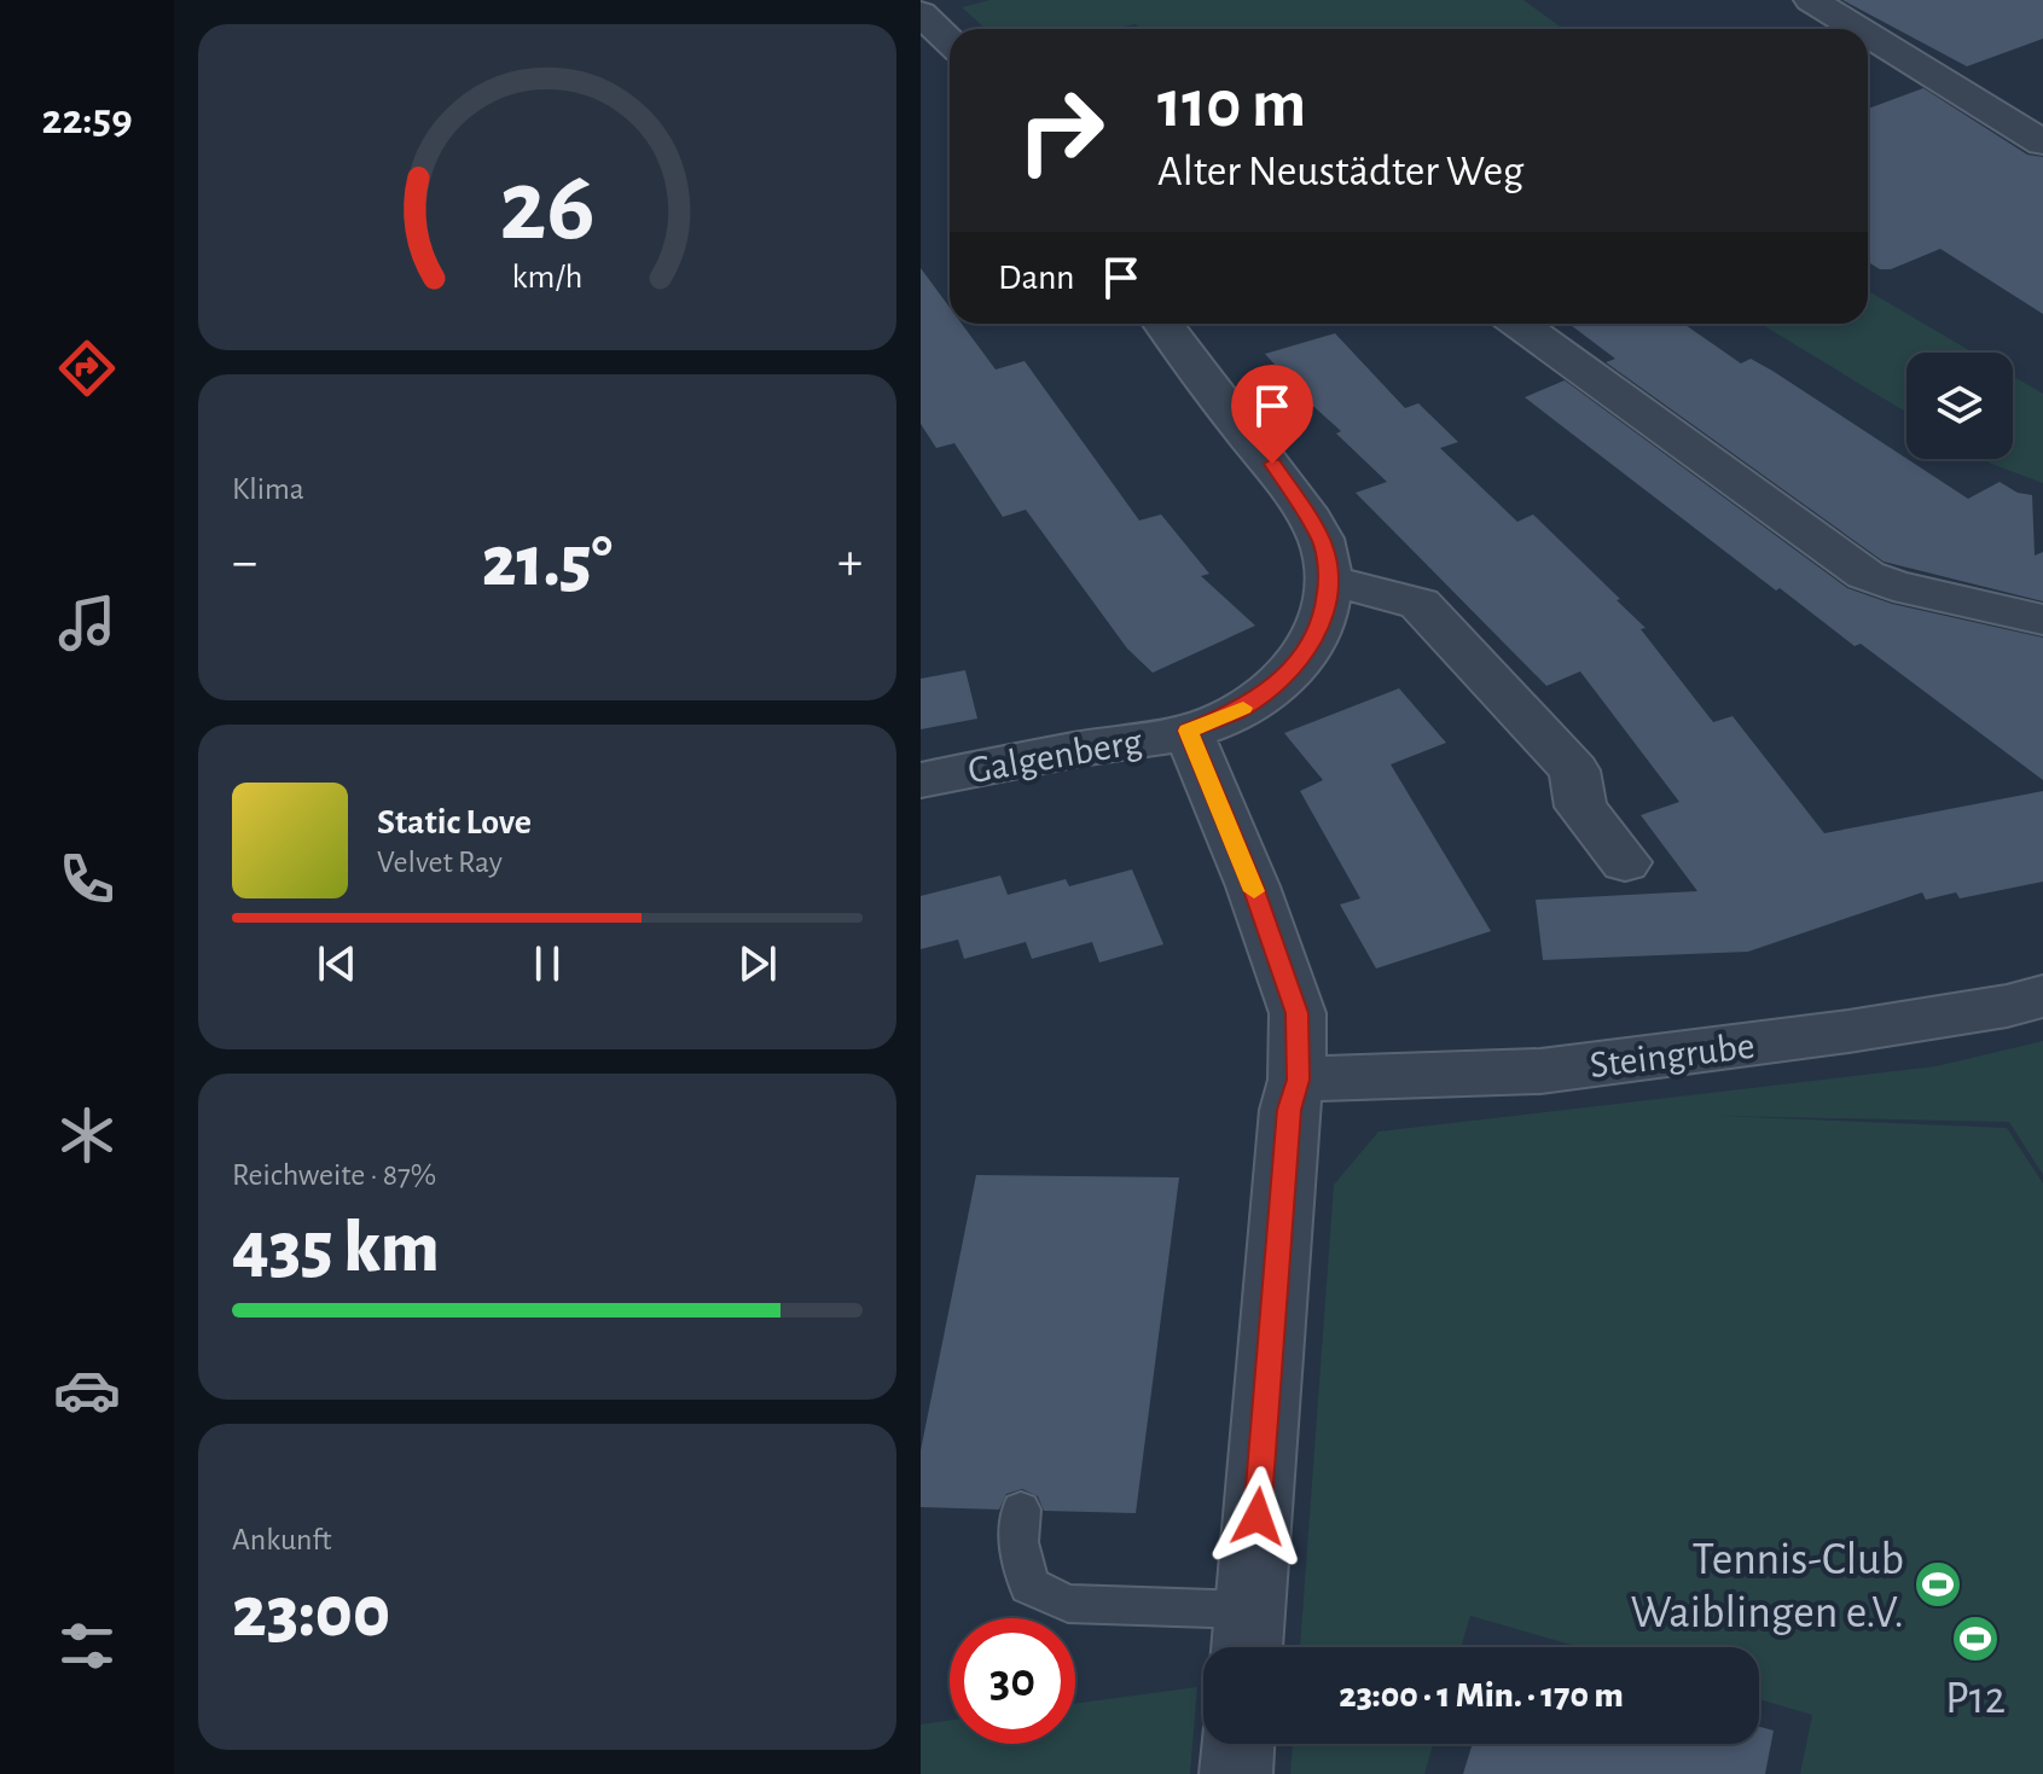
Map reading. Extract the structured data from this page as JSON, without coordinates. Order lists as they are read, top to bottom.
{
  "streets": {
    "street": ["Galgenberg", "Steingrube"]
  },
  "places": {
    "sports": ["Tennis-Club Waiblingen e.V.", "P12"]
  },
  "page": {
    "tabs": "22:59",
    "turn": ["110 m", "Alter Neustädter Weg"],
    "then": "Dann",
    "tile": [
      "Klima",
      ["Reichweite · 87%", "435 km"],
      ["Ankunft", "23:00"]
    ],
    "heat": ["−", "21.5°", "+"],
    "song": ["Static Love", "Velvet Ray"],
    "limit": "30",
    "trip": "23:00 · 1 Min. · 170 m",
    "gauge": ["26", "km/h"]
  }
}
